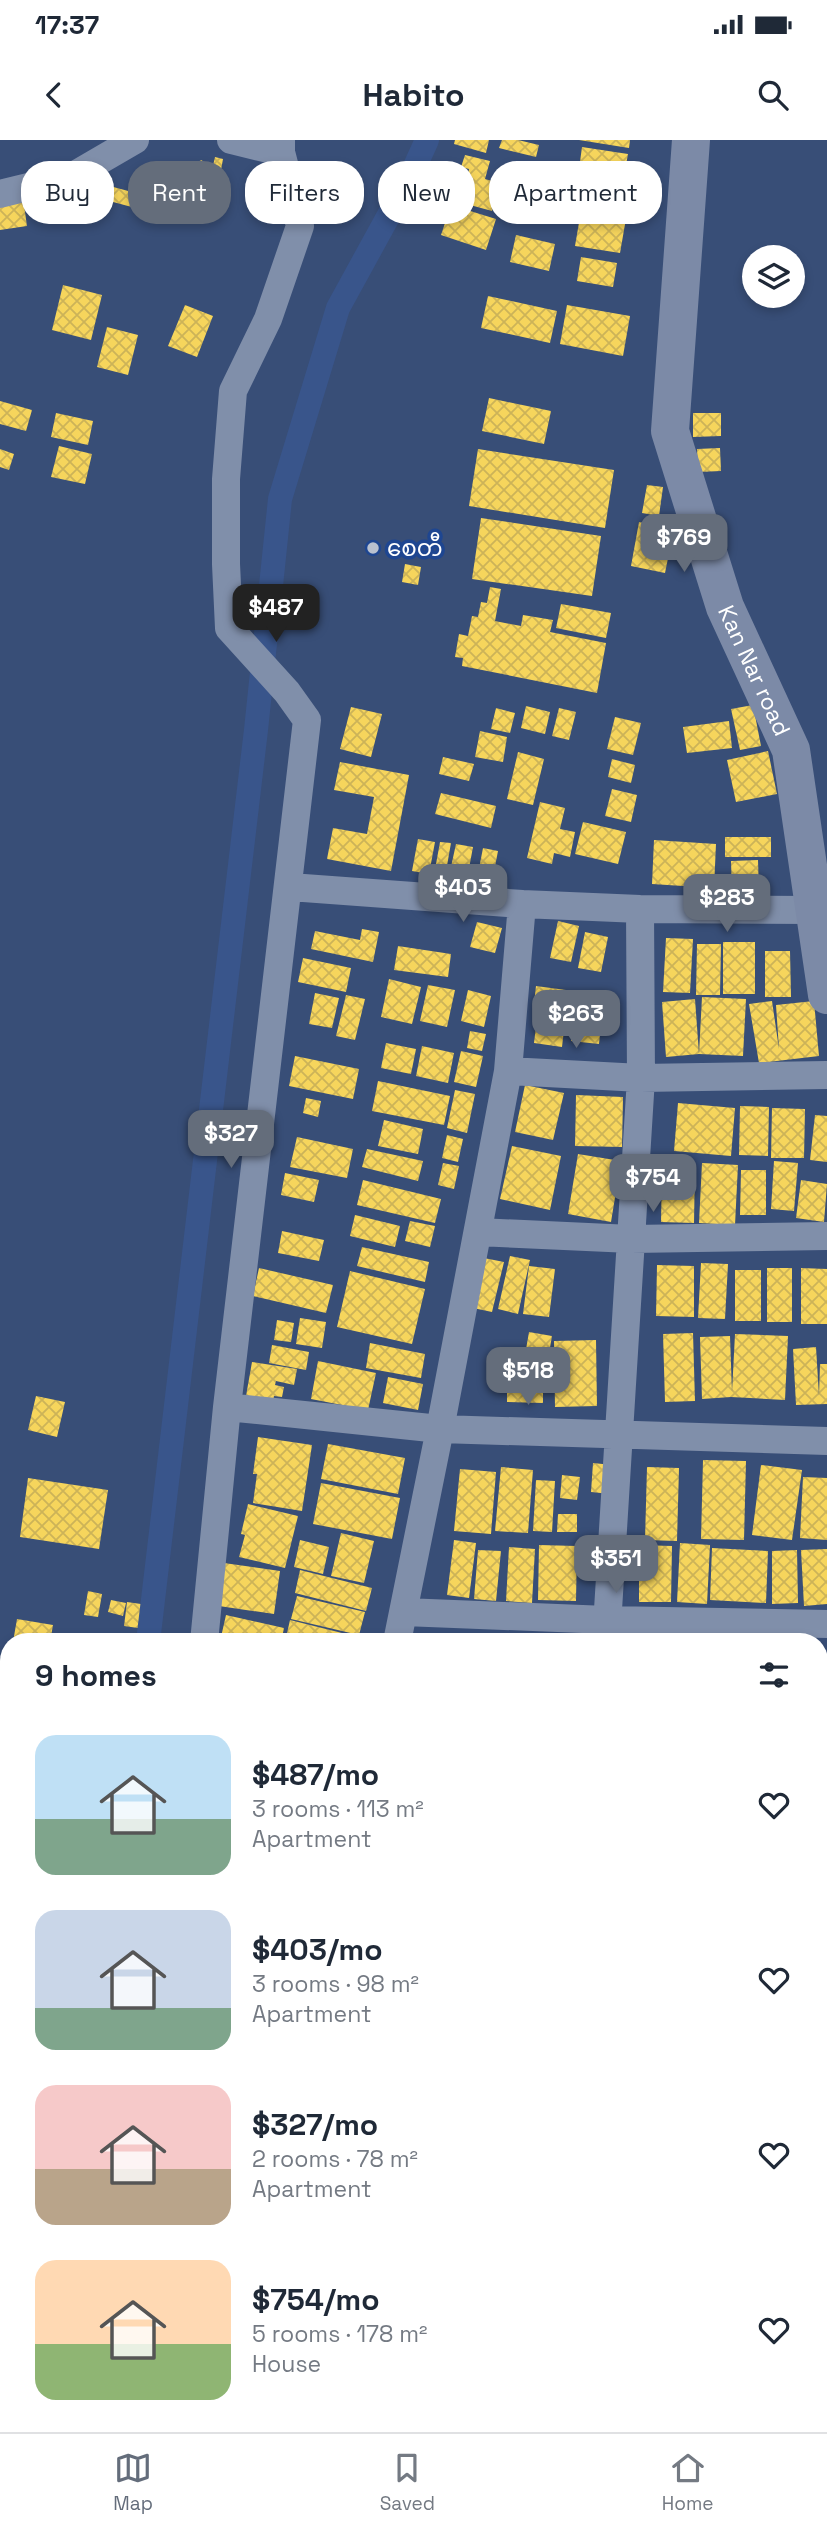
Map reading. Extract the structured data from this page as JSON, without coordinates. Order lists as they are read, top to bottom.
{
  "streets": {
    "street": ["Kan Nar road"]
  },
  "places": ["စေတီ"],
  "page": {
    "status": "17:37",
    "header": "Habito",
    "chip": [
      "Buy",
      "Rent",
      "Filters",
      "New",
      "Apartment"
    ],
    "price": [
      "$769",
      "$487",
      "$403",
      "$283",
      "$263",
      "$327",
      "$754",
      "$518",
      "$351"
    ],
    "heading": "9 homes",
    "list": [
      {
        "name": "$487/mo",
        "note": "3 rooms · 113 m² · Apartment"
      },
      {
        "name": "$403/mo",
        "note": "3 rooms · 98 m² · Apartment"
      },
      {
        "name": "$327/mo",
        "note": "2 rooms · 78 m² · Apartment"
      },
      {
        "name": "$754/mo",
        "note": "5 rooms · 178 m² · House"
      }
    ],
    "tabs": ["Map", "Saved", "Home"]
  }
}
